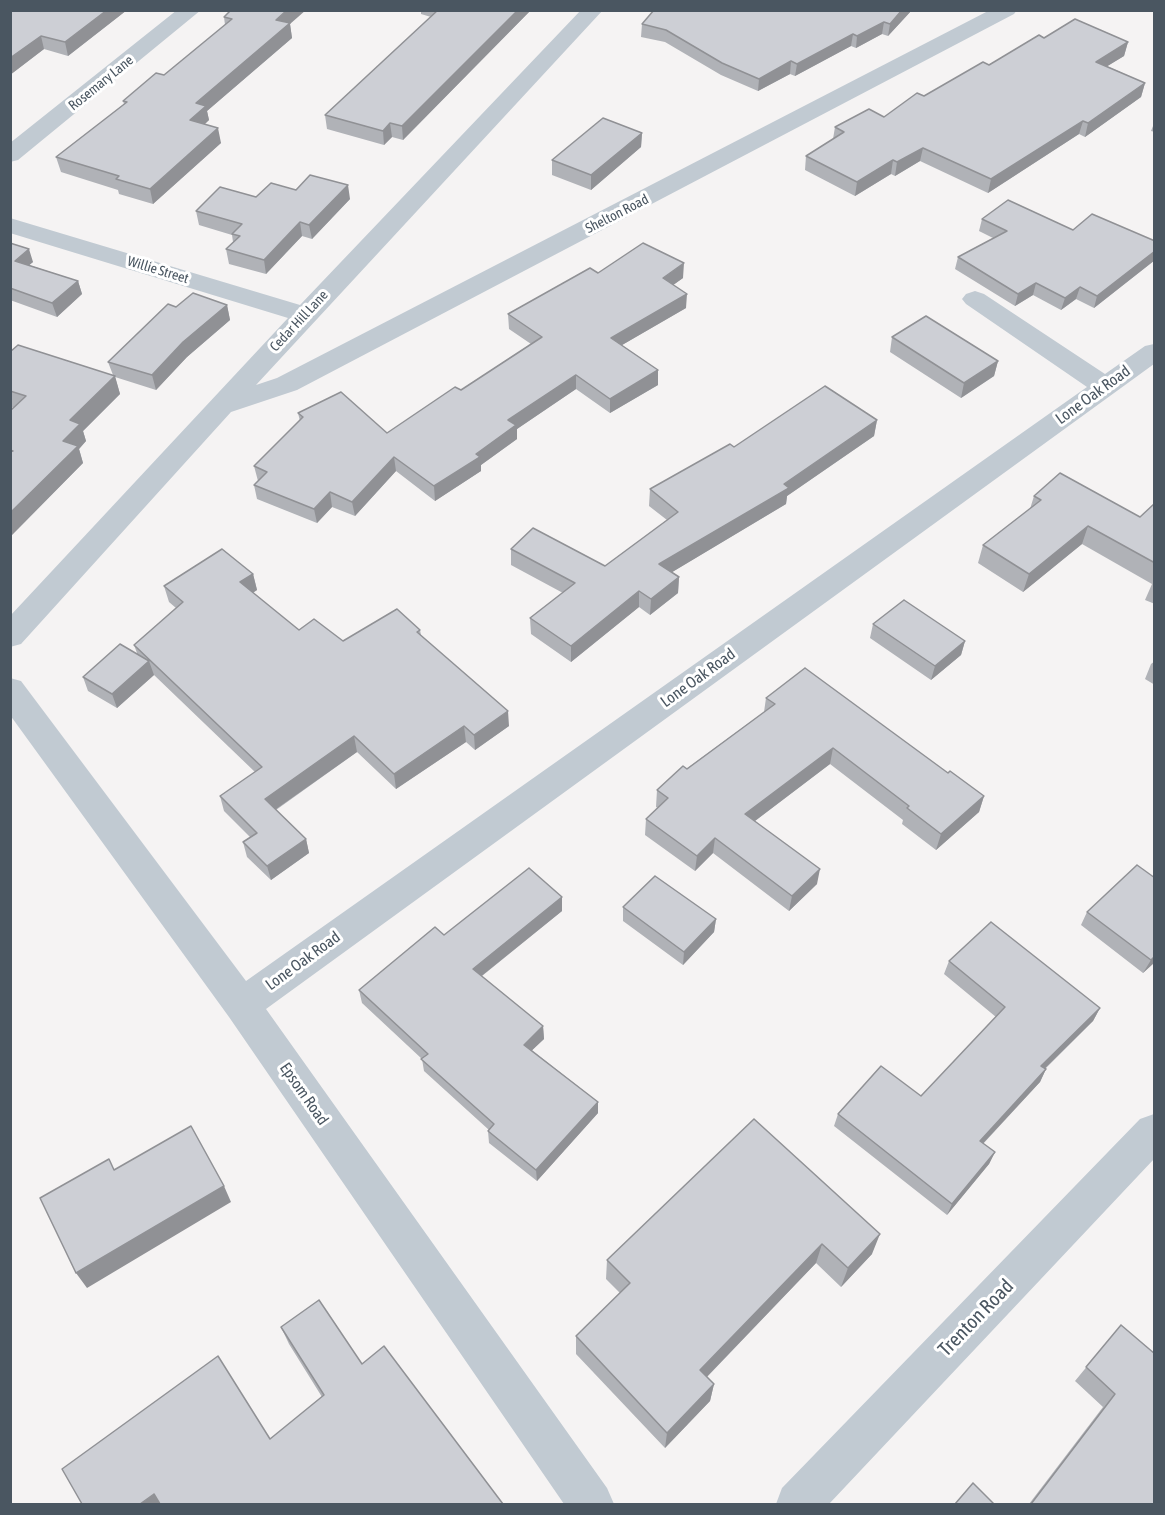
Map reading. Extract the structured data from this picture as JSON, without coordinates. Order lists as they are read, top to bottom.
{
  "streets": {
    "street": [
      "Rosemary Lane",
      "Shelton Road",
      "Willie Street",
      "Cedar Hill Lane",
      "Lone Oak Road",
      "Epsom Road",
      "Trenton Road"
    ]
  },
  "crossings": [
    ["Shelton Road", "Cedar Hill Lane"],
    ["Willie Street", "Cedar Hill Lane"],
    ["Lone Oak Road", "Epsom Road"]
  ]
}
